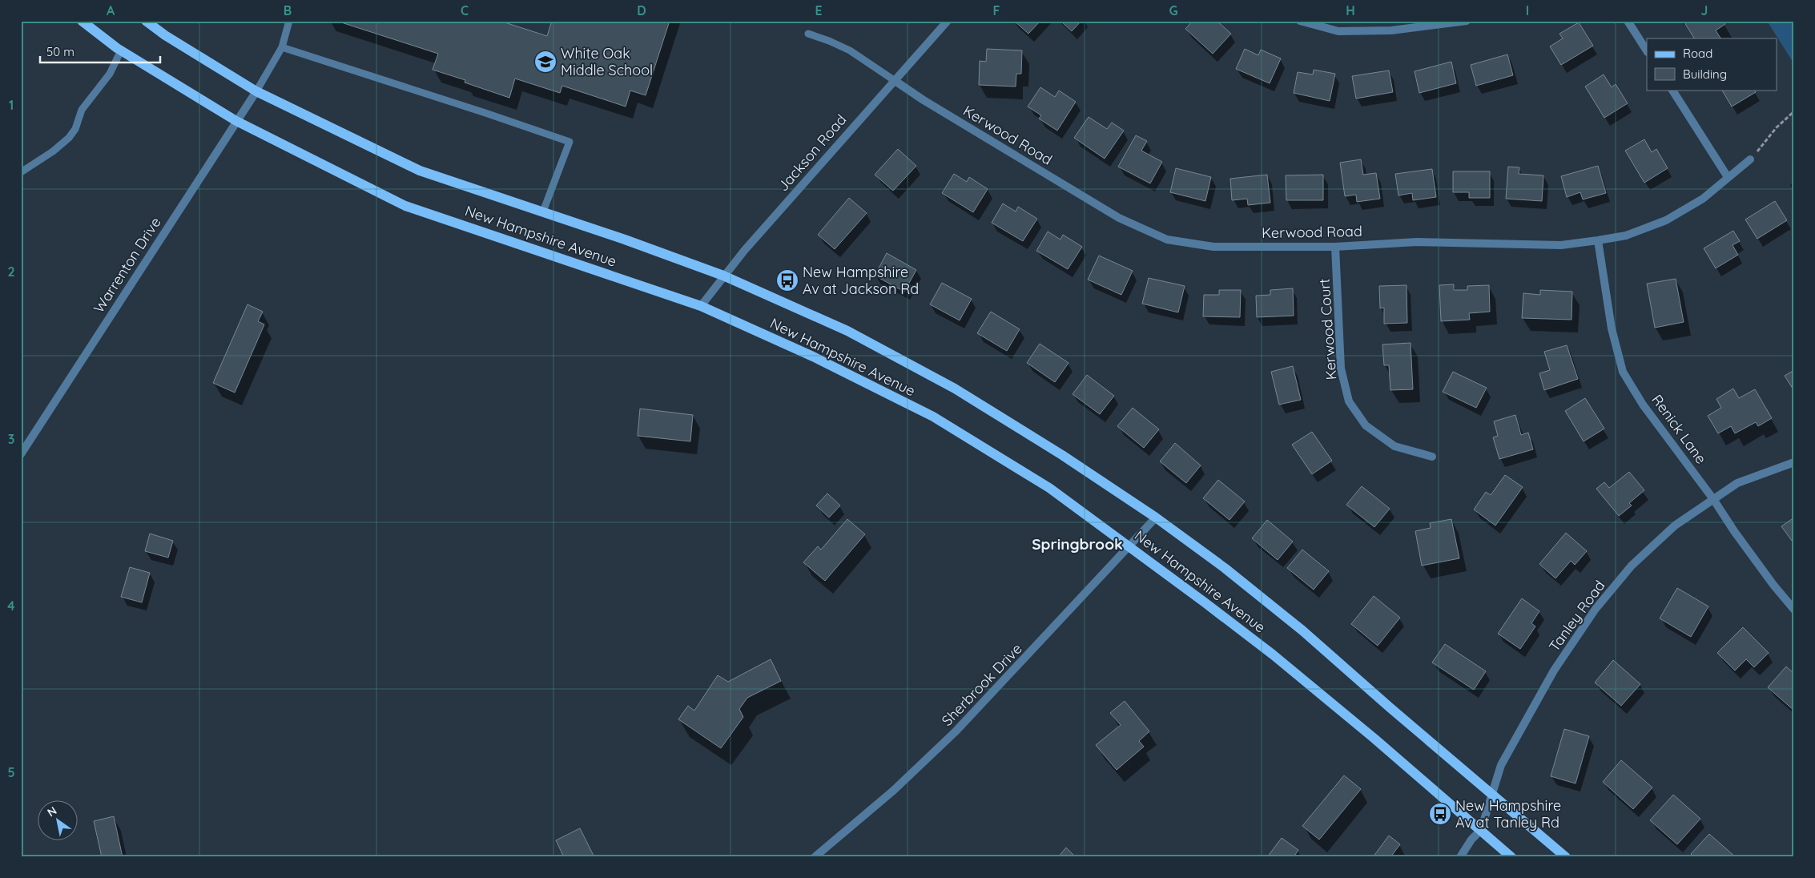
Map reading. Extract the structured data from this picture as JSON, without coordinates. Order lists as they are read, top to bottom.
{
  "streets": {
    "main road": ["New Hampshire Avenue"],
    "street": [
      "Kerwood Road",
      "Jackson Road",
      "Warrenton Drive",
      "Kerwood Court",
      "Renick Lane",
      "Tanley Road",
      "Sherbrook Drive"
    ]
  },
  "crossings": [
    ["Kerwood Road", "Jackson Road"],
    ["Kerwood Road", "Kerwood Court"],
    ["Kerwood Road", "Renick Lane"],
    ["Jackson Road", "New Hampshire Avenue"],
    ["New Hampshire Avenue", "Warrenton Drive"],
    ["New Hampshire Avenue", "Tanley Road"],
    ["New Hampshire Avenue", "Sherbrook Drive"],
    ["Renick Lane", "Tanley Road"]
  ],
  "districts": ["Springbrook"],
  "places": {
    "school or university": ["White Oak Middle School"],
    "bus stop": ["New Hampshire Av at Jackson Rd", "New Hampshire Av at Tanley Rd"]
  },
  "legend": ["Road", "Building"],
  "scale_bar": "50 m",
  "north": "top left",
  "grid": {
    "columns": [
      "A",
      "B",
      "C",
      "D",
      "E",
      "F",
      "G",
      "H",
      "I",
      "J"
    ],
    "rows": [
      "1",
      "2",
      "3",
      "4",
      "5"
    ]
  }
}
